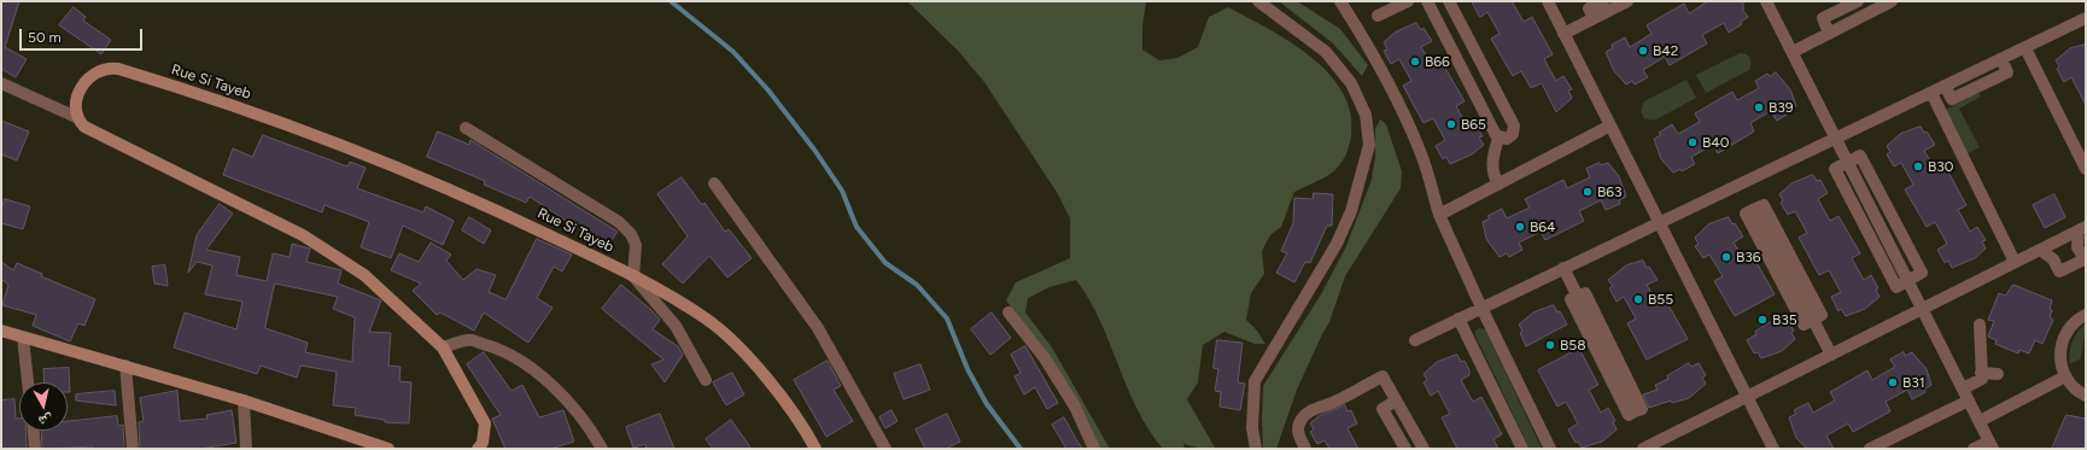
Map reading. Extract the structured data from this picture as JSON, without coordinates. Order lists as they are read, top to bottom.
{
  "streets": {
    "main road": ["Rue Si Tayeb"]
  },
  "places": [
    "B42",
    "B66",
    "B39",
    "B65",
    "B40",
    "B30",
    "B63",
    "B64",
    "B36",
    "B55",
    "B35",
    "B58",
    "B31"
  ],
  "scale_bar": "50 m",
  "north": "bottom"
}
